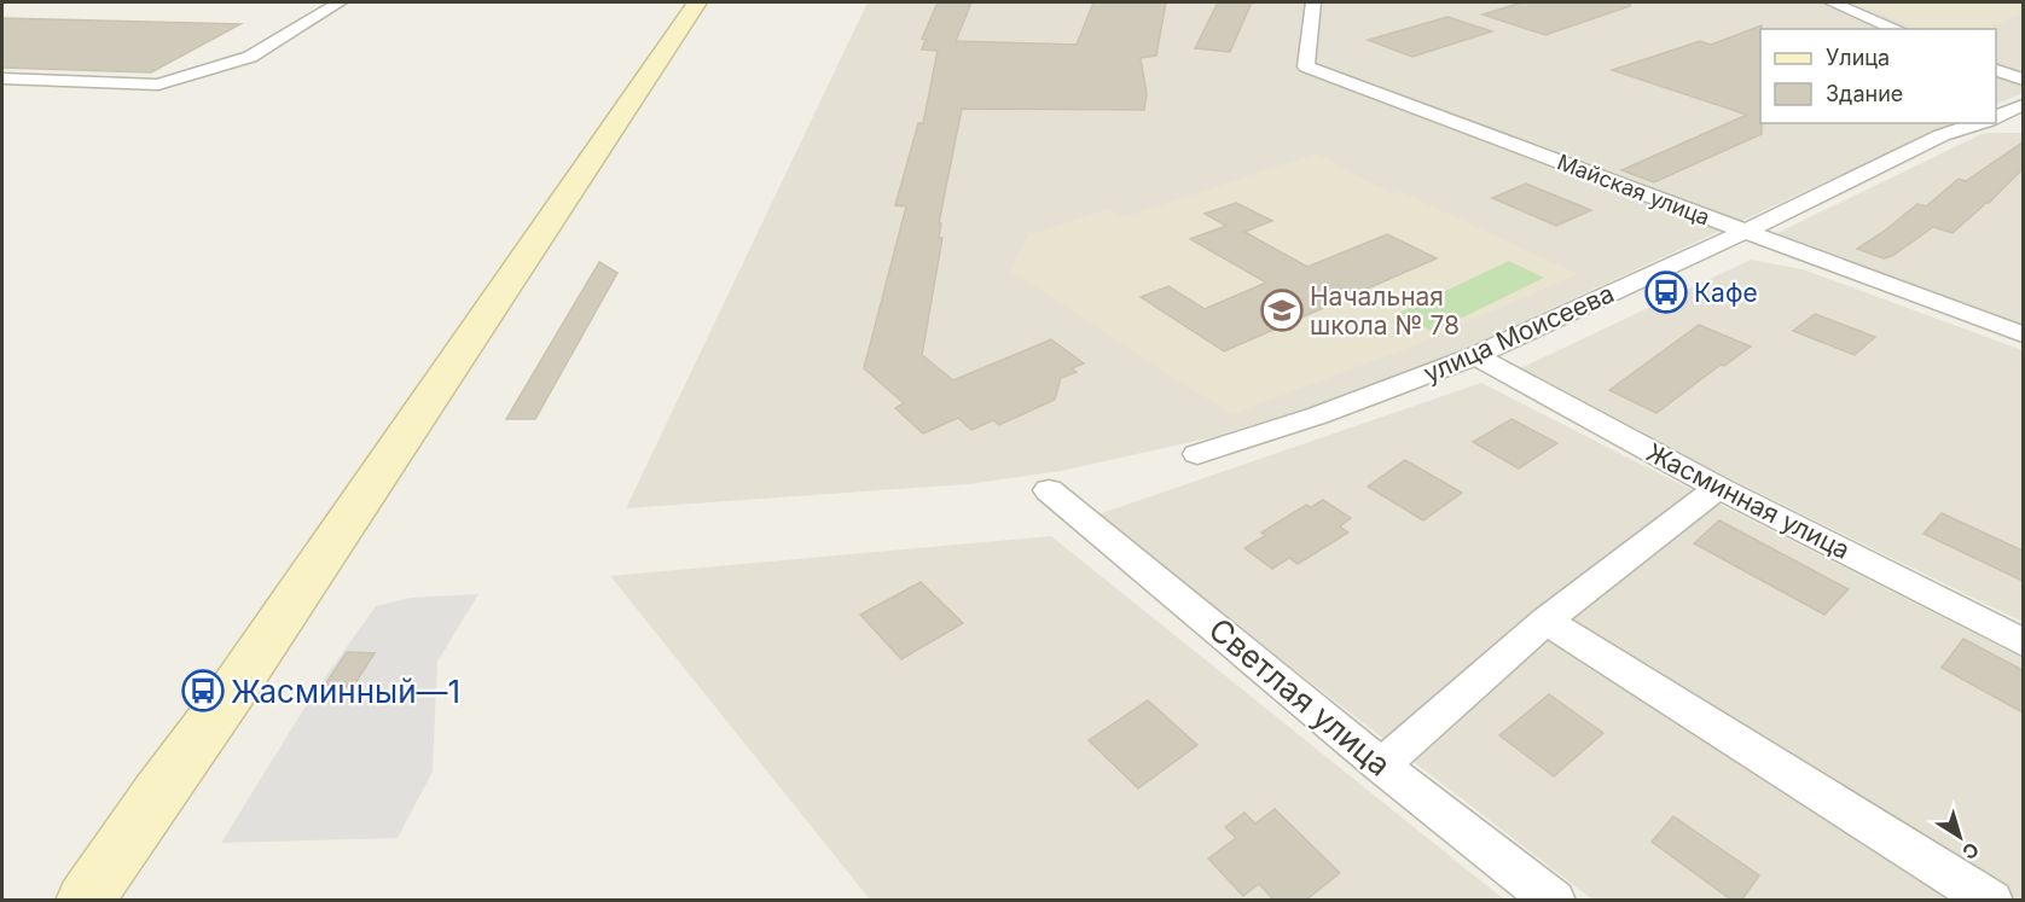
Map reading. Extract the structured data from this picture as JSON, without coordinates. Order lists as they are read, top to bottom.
{
  "streets": {
    "street": [
      "Майская улица",
      "улица Моисеева",
      "Жасминная улица",
      "Светлая улица"
    ]
  },
  "crossings": [
    ["Майская улица", "улица Моисеева"],
    ["улица Моисеева", "Жасминная улица"]
  ],
  "places": {
    "bus stop": ["Кафе", "Жасминный—1"],
    "school or university": ["Начальная школа № 78"]
  },
  "legend": ["Улица", "Здание"],
  "north": "bottom right"
}
